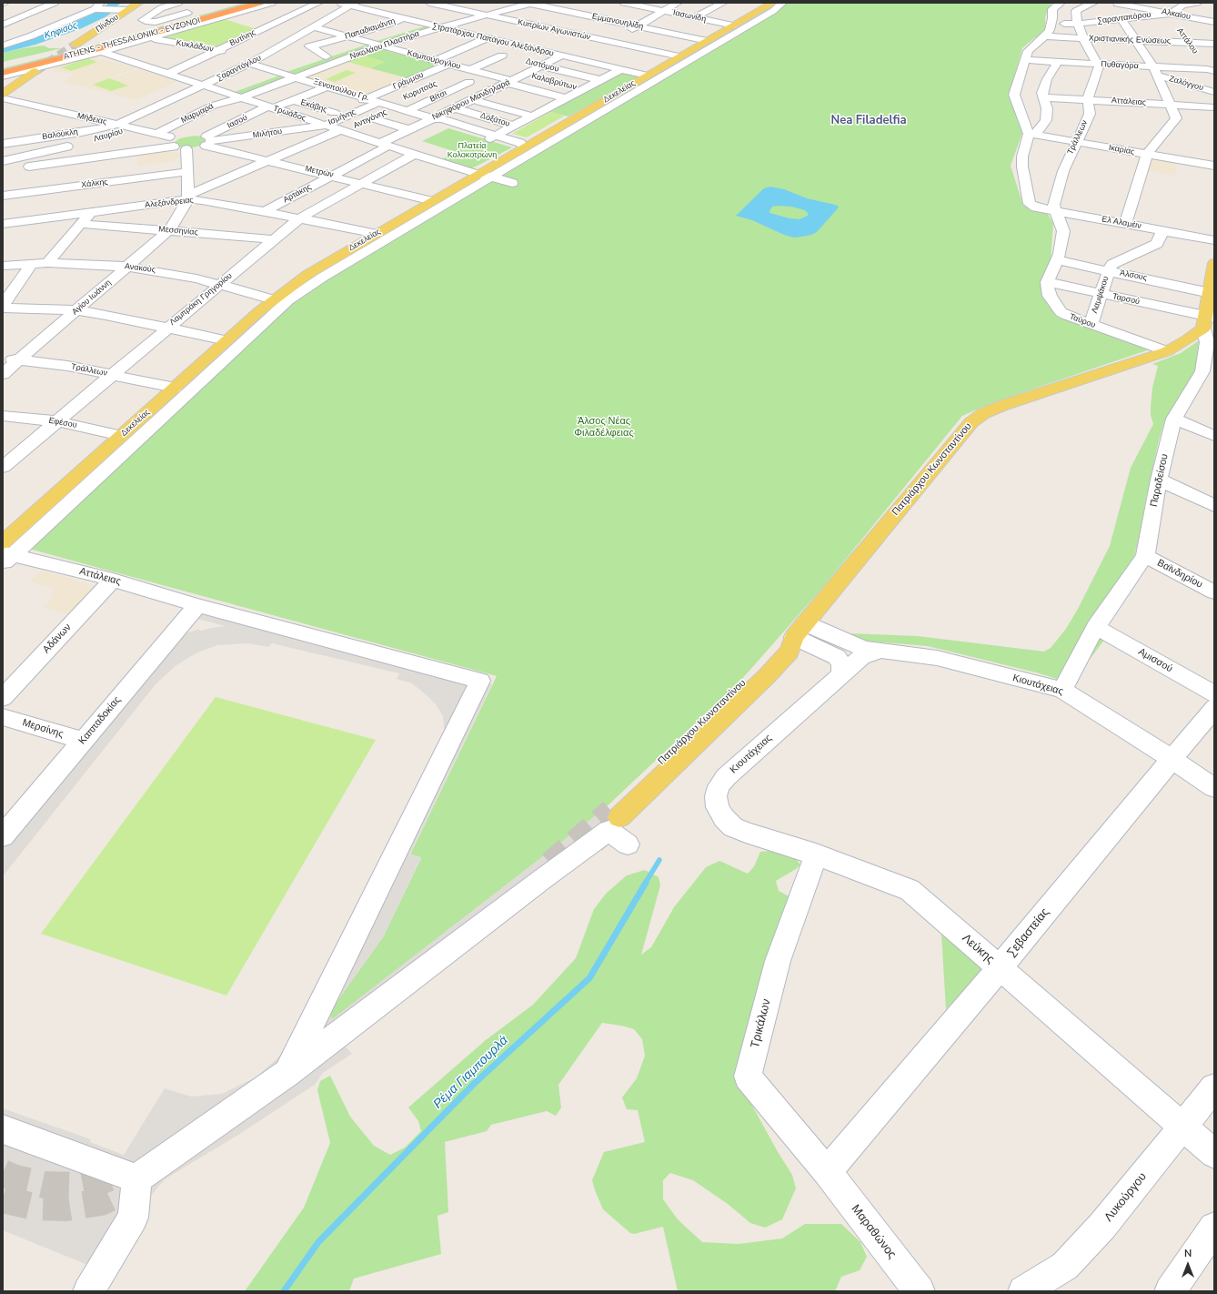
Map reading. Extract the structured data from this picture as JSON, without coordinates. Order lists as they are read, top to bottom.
{
  "streets": {
    "highway": ["ATHENS - THESSALONIKI - EVZONOI"],
    "main road": ["Πίνδου", "Δεκελείας", "Πατριάρχου Κωνσταντίνου"],
    "street": [
      "Αλκαίου",
      "Ιασωνίδη",
      "Σαρανταπόρου",
      "Εμμανουηλίδη",
      "Παπαδιαμάντη",
      "Κυπρίων Αγωνιστών",
      "Βυτίνης",
      "Στρατάρχου Παπάγου Αλεξάνδρου",
      "Χριστιανικής Ενώσεως",
      "Αττάλου",
      "Νικολάου Πλαστήρα",
      "Κυκλάδων",
      "Καμπούρογλου",
      "Διστόμου",
      "Πυθαγόρα",
      "Σαραντόγλου",
      "Γράμμου",
      "Καλαβρύτων",
      "Ζαλόγγου",
      "Ξενoπούλου Γρ.",
      "Βίτσι",
      "Νικηφόρου Μανδηλαρά",
      "Αττάλειας",
      "Εκάβης",
      "Μαρμαρά",
      "Τρωάδος",
      "Ισμήνης",
      "Μήδειας",
      "Αντιγόνης",
      "Δοξάτου",
      "Ιασού",
      "Μιλήτου",
      "Βαλούκλη",
      "Λαυρίου",
      "Τράλλεων",
      "Ικαρίας",
      "Μετρών",
      "Χάλκης",
      "Αρτάκης",
      "Αλεξάνδρειας",
      "Ελ Αλαμέιν",
      "Μεσσηνίας",
      "Ανακούς",
      "Άλσους",
      "Λαμψάκου",
      "Αγίου Ιωάννη",
      "Λαμπράκη Γρηγορίου",
      "Ταρσού",
      "Ταύρου",
      "Εφέσου",
      "Παραδείσου",
      "Βαϊνδηρίου",
      "Αδάνων",
      "Αμισσού",
      "Κιουτάχειας",
      "Καππαδοκίας",
      "Μερσίνης",
      "Σεβαστείας",
      "Λεύκης",
      "Τρικάλων",
      "Λυκούργου",
      "Μαραθώνος"
    ]
  },
  "crossings": [
    ["Αλκαίου", "Σαρανταπόρου"],
    ["Αλκαίου", "Αττάλου"],
    ["Ιασωνίδη", "Δεκελείας"],
    ["Σαρανταπόρου", "Αττάλου"],
    ["Εμμανουηλίδη", "Νικολάου Πλαστήρα"],
    ["Εμμανουηλίδη", "Δεκελείας"],
    ["Παπαδιαμάντη", "Στρατάρχου Παπάγου Αλεξάνδρου"],
    ["Παπαδιαμάντη", "Νικολάου Πλαστήρα"],
    ["Παπαδιαμάντη", "Καμπούρογλου"],
    ["Παπαδιαμάντη", "Σαραντόγλου"],
    ["Κυπρίων Αγωνιστών", "Νικολάου Πλαστήρα"],
    ["Κυπρίων Αγωνιστών", "Δεκελείας"],
    ["Βυτίνης", "Κυκλάδων"],
    ["Βυτίνης", "Τρωάδος"],
    ["ATHENS - THESSALONIKI - EVZONOI", "Τρωάδος"],
    ["Στρατάρχου Παπάγου Αλεξάνδρου", "Νικολάου Πλαστήρα"],
    ["Στρατάρχου Παπάγου Αλεξάνδρου", "Διστόμου"],
    ["Στρατάρχου Παπάγου Αλεξάνδρου", "Σαραντόγλου"],
    ["Στρατάρχου Παπάγου Αλεξάνδρου", "Δεκελείας"],
    ["Στρατάρχου Παπάγου Αλεξάνδρου", "Νικηφόρου Μανδηλαρά"],
    ["Χριστιανικής Ενώσεως", "Αττάλου"],
    ["Αττάλου", "Πυθαγόρα"],
    ["Νικολάου Πλαστήρα", "Καμπούρογλου"],
    ["Νικολάου Πλαστήρα", "Ξενoπούλου Γρ."],
    ["Νικολάου Πλαστήρα", "Μαρμαρά"],
    ["Νικολάου Πλαστήρα", "Τρωάδος"],
    ["Κυκλάδων", "Σαραντόγλου"],
    ["Καμπούρογλου", "Σαραντόγλου"],
    ["Καμπούρογλου", "Γράμμου"],
    ["Καμπούρογλου", "Νικηφόρου Μανδηλαρά"],
    ["Διστόμου", "Νικηφόρου Μανδηλαρά"],
    ["Πυθαγόρα", "Ζαλόγγου"],
    ["Πυθαγόρα", "Τράλλεων"],
    ["Σαραντόγλου", "Ξενoπούλου Γρ."],
    ["Σαραντόγλου", "Τρωάδος"],
    ["Σαραντόγλου", "Μήδειας"],
    ["Σαραντόγλου", "Βαλούκλη"],
    ["Γράμμου", "Ξενoπούλου Γρ."],
    ["Γράμμου", "Εκάβης"],
    ["Γράμμου", "Τρωάδος"],
    ["Γράμμου", "Ισμήνης"],
    ["Γράμμου", "Μιλήτου"],
    ["Καλαβρύτων", "Νικηφόρου Μανδηλαρά"],
    ["Ξενoπούλου Γρ.", "Δεκελείας"],
    ["Ξενoπούλου Γρ.", "Βίτσι"],
    ["Ξενoπούλου Γρ.", "Νικηφόρου Μανδηλαρά"],
    ["Ξενoπούλου Γρ.", "Ισμήνης"],
    ["Ξενoπούλου Γρ.", "Αντιγόνης"],
    ["Δεκελείας", "Αττάλειας"],
    ["Δεκελείας", "Τρωάδος"],
    ["Δεκελείας", "Τράλλεων"],
    ["Δεκελείας", "Μετρών"],
    ["Δεκελείας", "Αλεξάνδρειας"],
    ["Δεκελείας", "Ανακούς"],
    ["Δεκελείας", "Εφέσου"],
    ["Βίτσι", "Αντιγόνης"],
    ["Νικηφόρου Μανδηλαρά", "Τρωάδος"],
    ["Νικηφόρου Μανδηλαρά", "Δοξάτου"],
    ["Νικηφόρου Μανδηλαρά", "Αρτάκης"],
    ["Αττάλειας", "Τράλλεων"],
    ["Αττάλειας", "Αδάνων"],
    ["Αττάλειας", "Καππαδοκίας"],
    ["Μαρμαρά", "Τρωάδος"],
    ["Μαρμαρά", "Μήδειας"],
    ["Μαρμαρά", "Λαυρίου"],
    ["Τρωάδος", "Ισμήνης"],
    ["Τρωάδος", "Αντιγόνης"],
    ["Τρωάδος", "Ιασού"],
    ["Τρωάδος", "Μιλήτου"],
    ["Τρωάδος", "Αρτάκης"],
    ["Τρωάδος", "Λαμπράκη Γρηγορίου"],
    ["Ισμήνης", "Μιλήτου"],
    ["Μήδειας", "Βαλούκλη"],
    ["Μήδειας", "Λαυρίου"],
    ["Ιασού", "Μιλήτου"],
    ["Ιασού", "Μετρών"],
    ["Μιλήτου", "Μετρών"],
    ["Βαλούκλη", "Λαυρίου"],
    ["Τράλλεων", "Ικαρίας"],
    ["Τράλλεων", "Ελ Αλαμέιν"],
    ["Τράλλεων", "Αγίου Ιωάννη"],
    ["Τράλλεων", "Λαμπράκη Γρηγορίου"],
    ["Ικαρίας", "Ελ Αλαμέιν"],
    ["Μετρών", "Αρτάκης"],
    ["Μετρών", "Λαμπράκη Γρηγορίου"],
    ["Αρτάκης", "Αλεξάνδρειας"],
    ["Αλεξάνδρειας", "Αγίου Ιωάννη"],
    ["Αλεξάνδρειας", "Λαμπράκη Γρηγορίου"],
    ["Ελ Αλαμέιν", "Λαμψάκου"],
    ["Μεσσηνίας", "Αγίου Ιωάννη"],
    ["Μεσσηνίας", "Λαμπράκη Γρηγορίου"],
    ["Ανακούς", "Αγίου Ιωάννη"],
    ["Ανακούς", "Λαμπράκη Γρηγορίου"],
    ["Άλσους", "Λαμψάκου"],
    ["Λαμψάκου", "Ταρσού"],
    ["Λαμψάκου", "Ταύρου"],
    ["Λαμπράκη Γρηγορίου", "Εφέσου"],
    ["Ταρσού", "Ταύρου"],
    ["Ταρσού", "Πατριάρχου Κωνσταντίνου"],
    ["Ταρσού", "Παραδείσου"],
    ["Ταύρου", "Πατριάρχου Κωνσταντίνου"],
    ["Πατριάρχου Κωνσταντίνου", "Παραδείσου"],
    ["Πατριάρχου Κωνσταντίνου", "Κιουτάχειας"],
    ["Παραδείσου", "Βαϊνδηρίου"],
    ["Παραδείσου", "Αμισσού"],
    ["Παραδείσου", "Κιουτάχειας"],
    ["Κιουτάχειας", "Σεβαστείας"],
    ["Κιουτάχειας", "Λεύκης"],
    ["Καππαδοκίας", "Μερσίνης"],
    ["Σεβαστείας", "Λεύκης"],
    ["Σεβαστείας", "Τρικάλων"],
    ["Σεβαστείας", "Μαραθώνος"],
    ["Λεύκης", "Τρικάλων"],
    ["Λεύκης", "Λυκούργου"],
    ["Τρικάλων", "Μαραθώνος"]
  ],
  "districts": ["Nea Filadelfia"],
  "water": ["Κηφισός", "Ρέμα Γιαμπουρλά"],
  "parks": ["Πλατεία Κολοκοτρώνη", "Άλσος Νέας Φιλαδέλφειας"],
  "north": "top"
}
